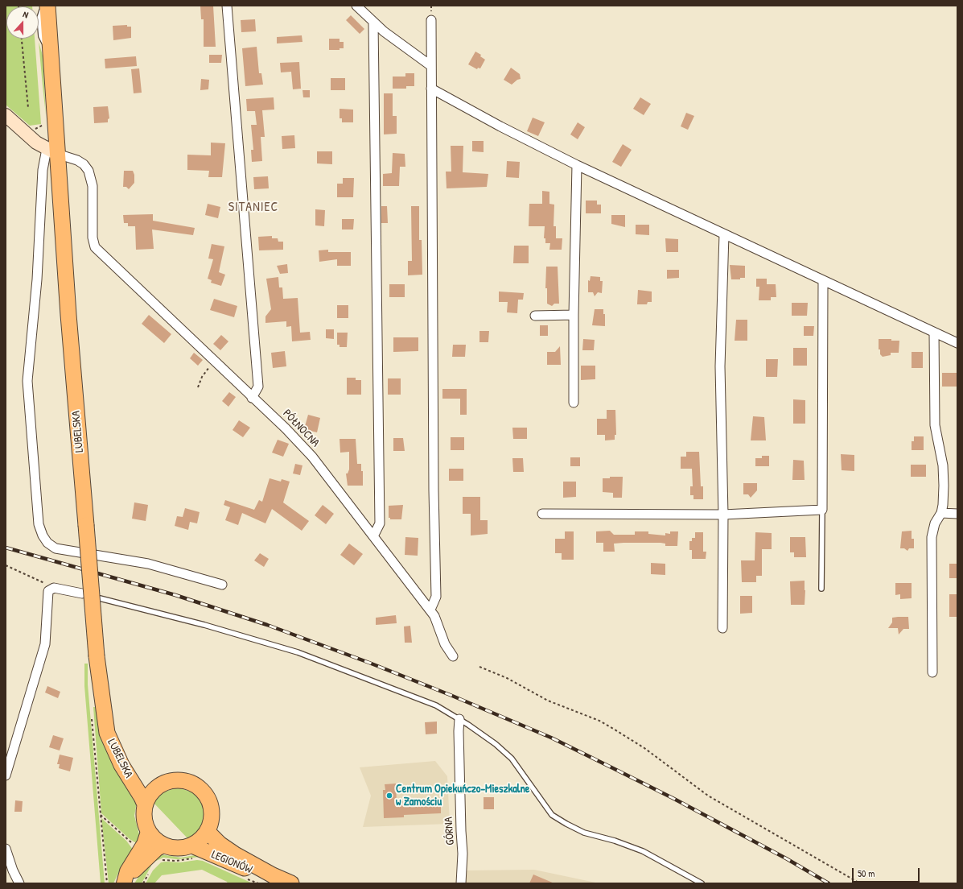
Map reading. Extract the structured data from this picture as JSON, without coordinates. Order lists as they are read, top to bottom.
{
  "streets": {
    "highway": ["LUBELSKA", "LEGIONÓW"],
    "street": ["PÓŁNOCNA", "GÓRNA"]
  },
  "crossings": [
    ["PÓŁNOCNA", "LUBELSKA"],
    ["LUBELSKA", "LEGIONÓW"]
  ],
  "districts": ["SITANIEC"],
  "places": ["Centrum Opiekuńczo-Mieszkalne w Zamościu"],
  "scale_bar": "50 m",
  "north": "top"
}
